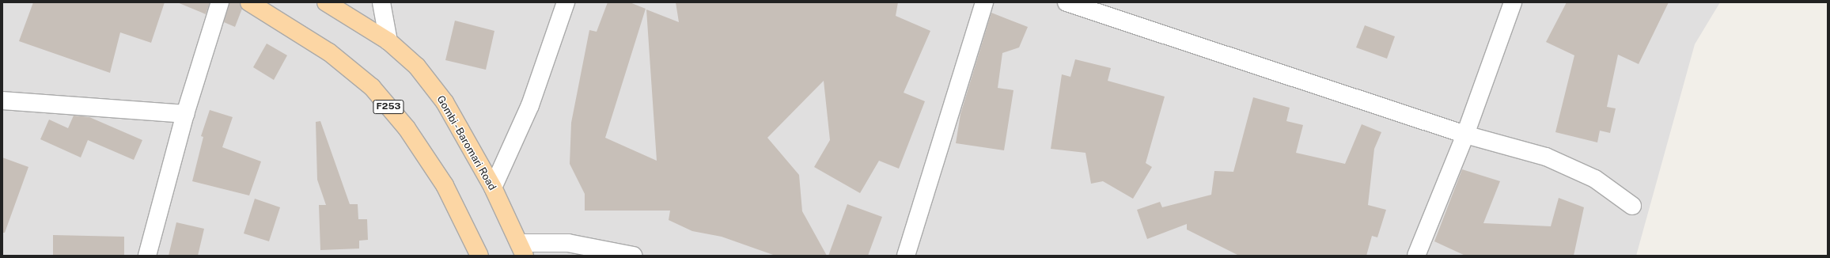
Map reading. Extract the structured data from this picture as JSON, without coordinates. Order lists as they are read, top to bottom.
{
  "streets": {
    "main road": ["F253", "Gombi - Baromari Road"]
  }
}
